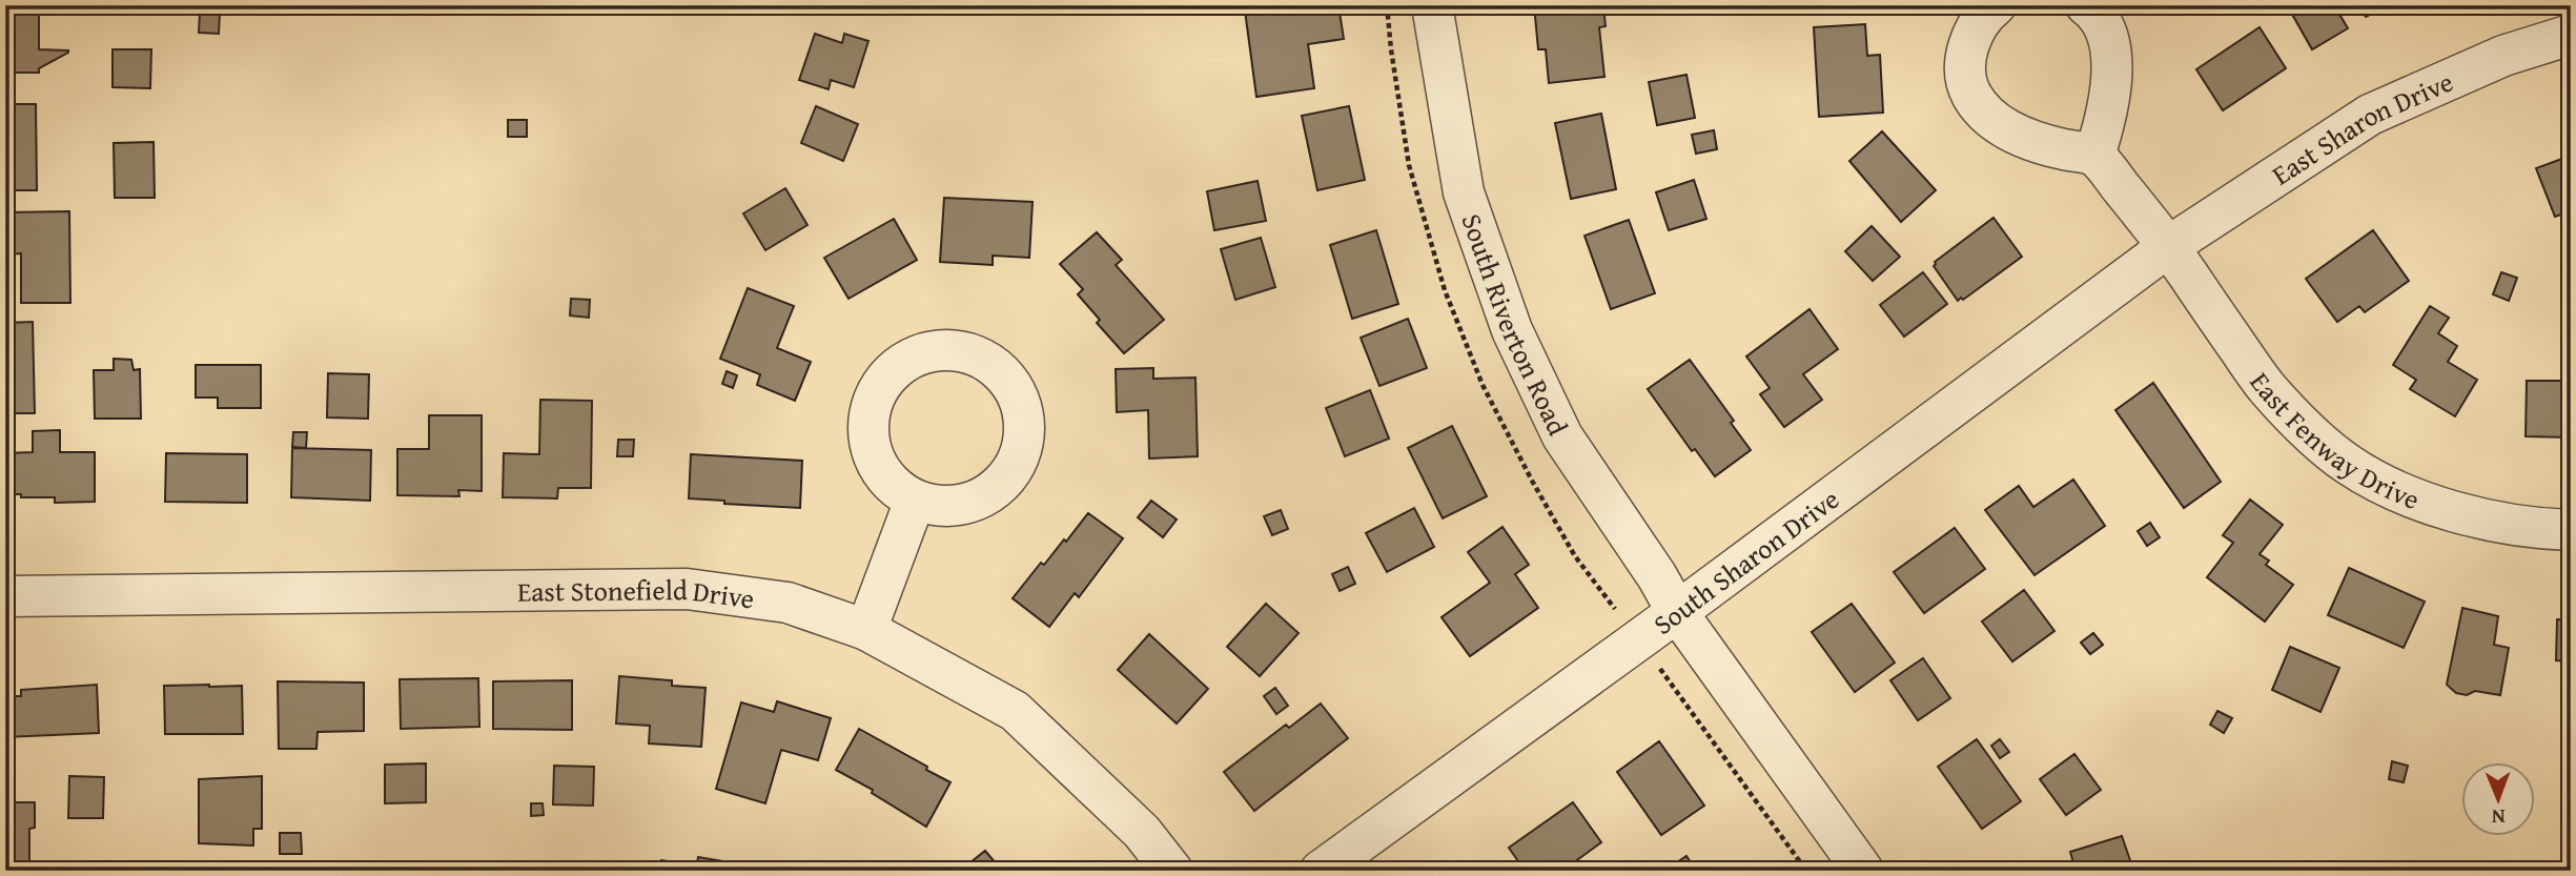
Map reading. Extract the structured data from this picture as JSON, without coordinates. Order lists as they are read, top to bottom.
{
  "streets": {
    "street": [
      "East Sharon Drive",
      "South Riverton Road",
      "East Fenway Drive",
      "South Sharon Drive",
      "East Stonefield Drive"
    ]
  },
  "crossings": [
    ["East Sharon Drive", "East Fenway Drive"],
    ["East Sharon Drive", "South Sharon Drive"],
    ["South Riverton Road", "South Sharon Drive"],
    ["East Fenway Drive", "South Sharon Drive"]
  ],
  "north": "bottom"
}
